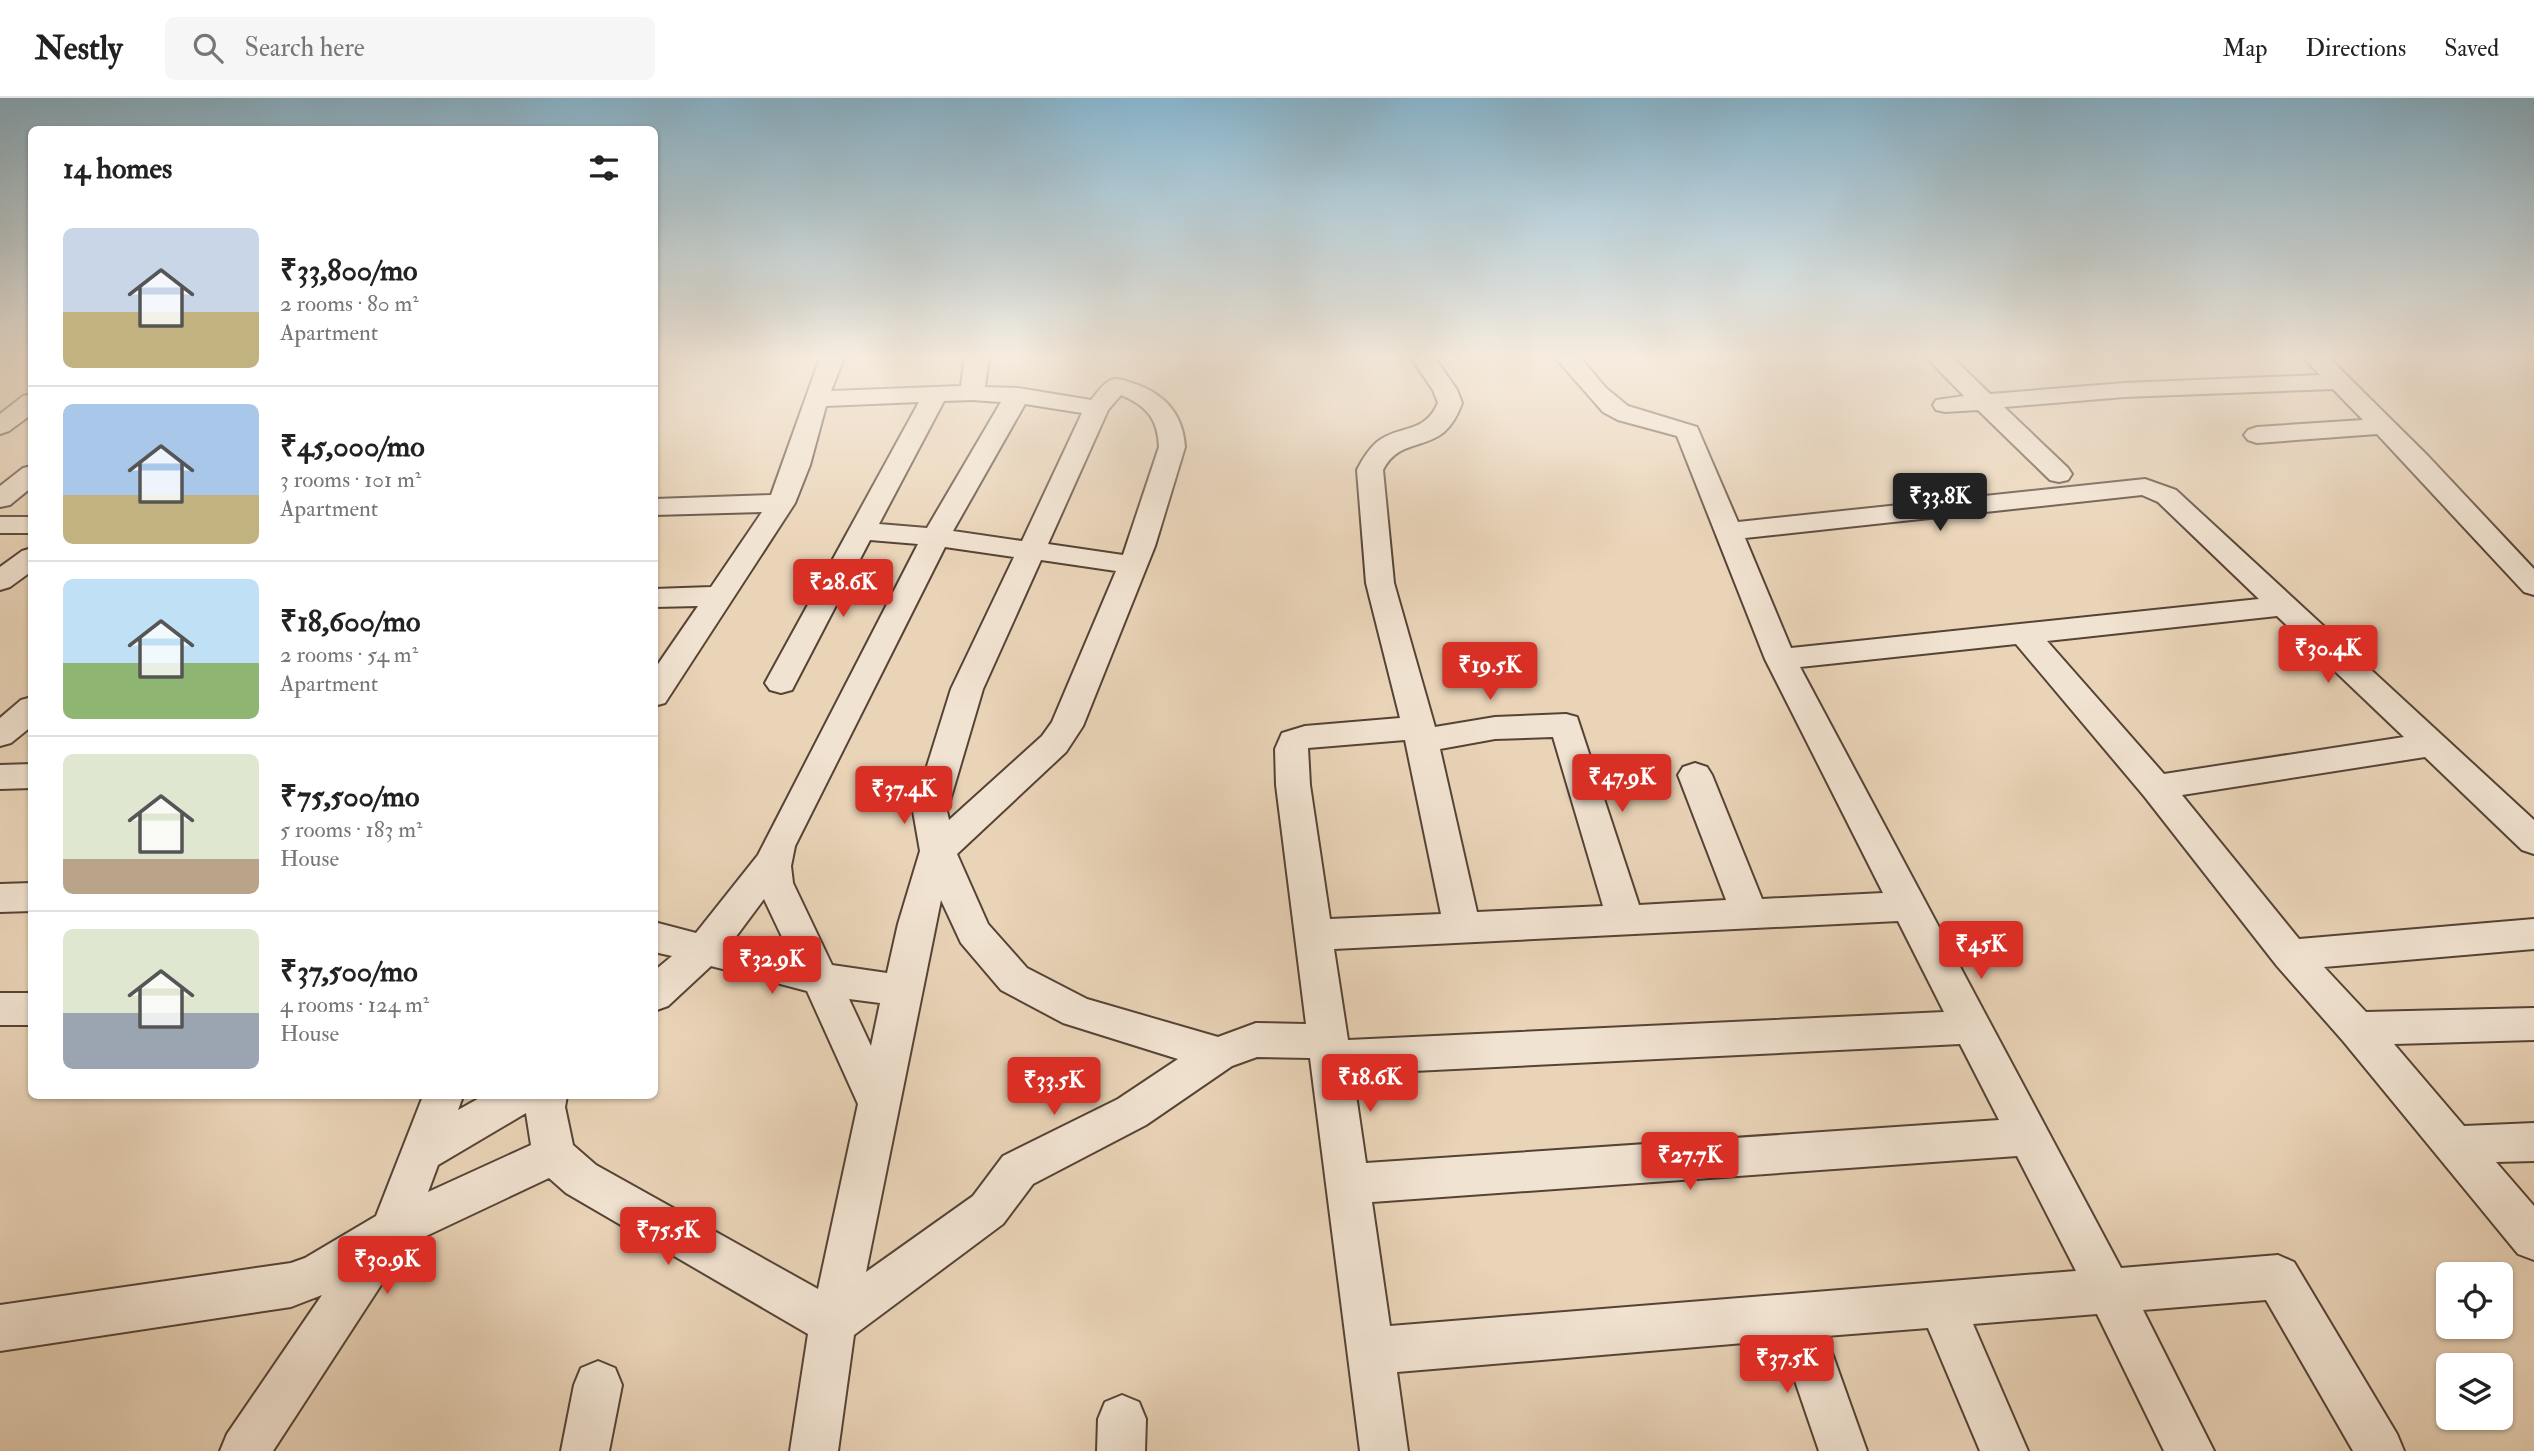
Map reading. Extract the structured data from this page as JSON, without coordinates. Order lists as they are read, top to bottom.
{
  "page": {
    "header": "Nestly",
    "search": "Search here",
    "nav": ["Map", "Directions", "Saved"],
    "heading": "14 homes",
    "list": [
      {
        "name": "₹33,800/mo",
        "note": "2 rooms · 80 m² · Apartment"
      },
      {
        "name": "₹45,000/mo",
        "note": "3 rooms · 101 m² · Apartment"
      },
      {
        "name": "₹18,600/mo",
        "note": "2 rooms · 54 m² · Apartment"
      },
      {
        "name": "₹75,500/mo",
        "note": "5 rooms · 183 m² · House"
      },
      {
        "name": "₹37,500/mo",
        "note": "4 rooms · 124 m² · House"
      }
    ],
    "price": [
      "₹33.8K",
      "₹28.6K",
      "₹30.4K",
      "₹19.5K",
      "₹47.9K",
      "₹37.4K",
      "₹45K",
      "₹32.9K",
      "₹18.6K",
      "₹33.5K",
      "₹27.7K",
      "₹75.5K",
      "₹30.9K",
      "₹37.5K"
    ]
  }
}
